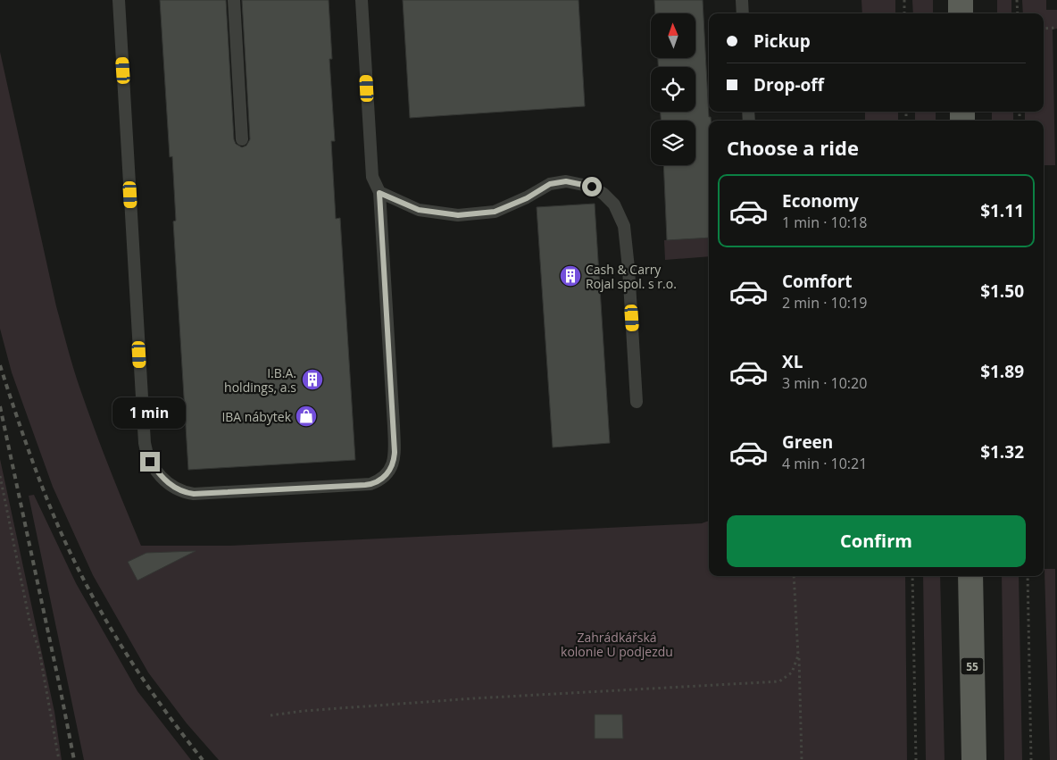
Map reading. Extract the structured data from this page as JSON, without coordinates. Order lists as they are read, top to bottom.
{
  "streets": {
    "main road": ["55"]
  },
  "parks": ["Zahrádkářská kolonie U podjezdu"],
  "places": {
    "building": ["Cash & Carry Rojal spol. s r.o.", "I.B.A. holdings, a.s"],
    "shop": ["IBA nábytek"]
  },
  "north": "top",
  "page": {
    "banner": ["Pickup", "Drop-off"],
    "heading": "Choose a ride",
    "list": [
      {
        "name": "Economy",
        "note": "1 min · 10:18",
        "value": "$1.11"
      },
      {
        "name": "Comfort",
        "note": "2 min · 10:19",
        "value": "$1.50"
      },
      {
        "name": "XL",
        "note": "3 min · 10:20",
        "value": "$1.89"
      },
      {
        "name": "Green",
        "note": "4 min · 10:21",
        "value": "$1.32"
      }
    ],
    "bubble": "1 min",
    "buttons": "Confirm"
  }
}
